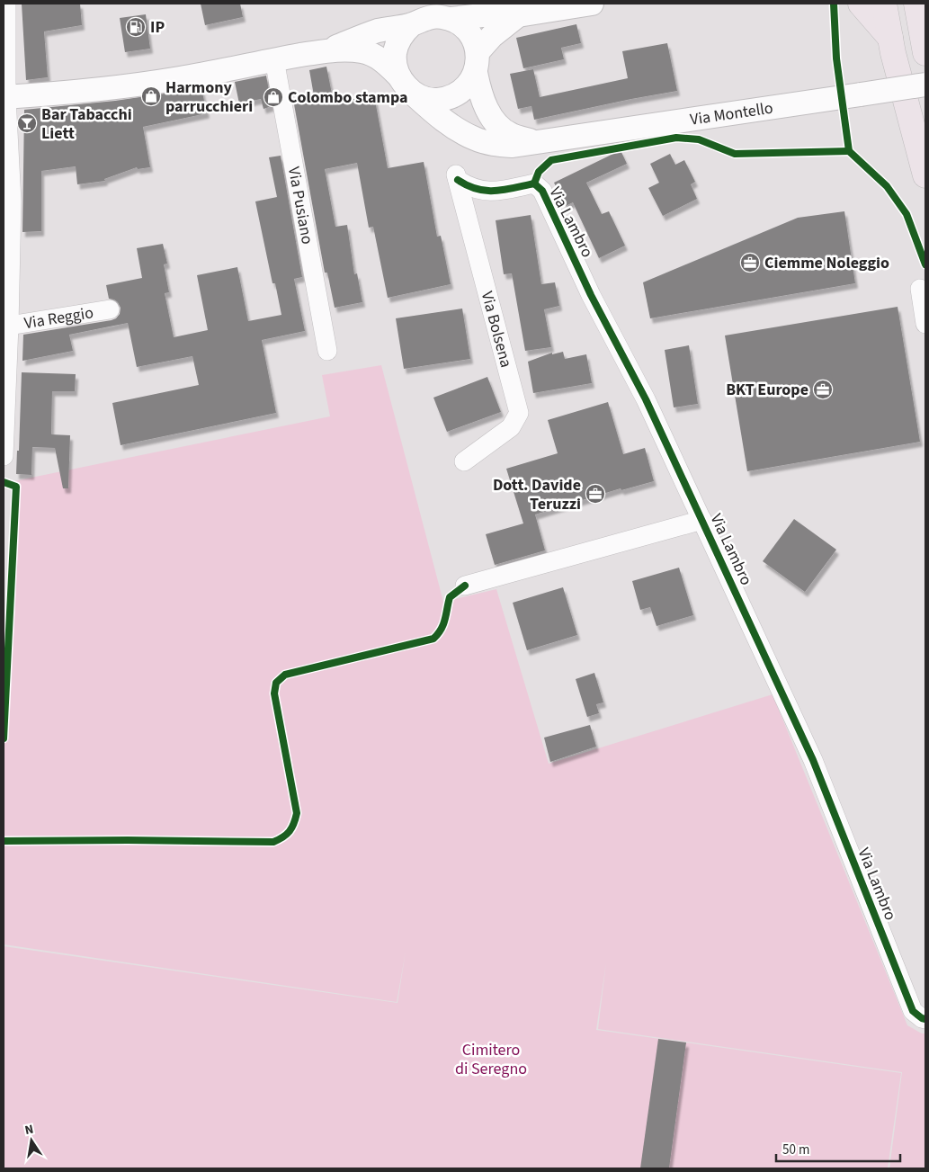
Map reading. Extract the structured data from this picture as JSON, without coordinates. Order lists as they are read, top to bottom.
{
  "streets": {
    "street": [
      "Via Montello",
      "Via Pusiano",
      "Via Lambro",
      "Via Reggio",
      "Via Bolsena"
    ]
  },
  "crossings": [
    ["Via Montello", "Via Pusiano"],
    ["Via Montello", "Via Reggio"],
    ["Via Lambro", "Via Bolsena"]
  ],
  "parks": ["Cimitero di Seregno"],
  "places": {
    "fuel station": ["IP"],
    "shop": ["Harmony parrucchieri", "Colombo stampa"],
    "bar": ["Bar Tabacchi Liett"],
    "office": ["Ciemme Noleggio", "BKT Europe", "Dott. Davide Teruzzi"]
  },
  "scale_bar": "50 m",
  "north": "top"
}
